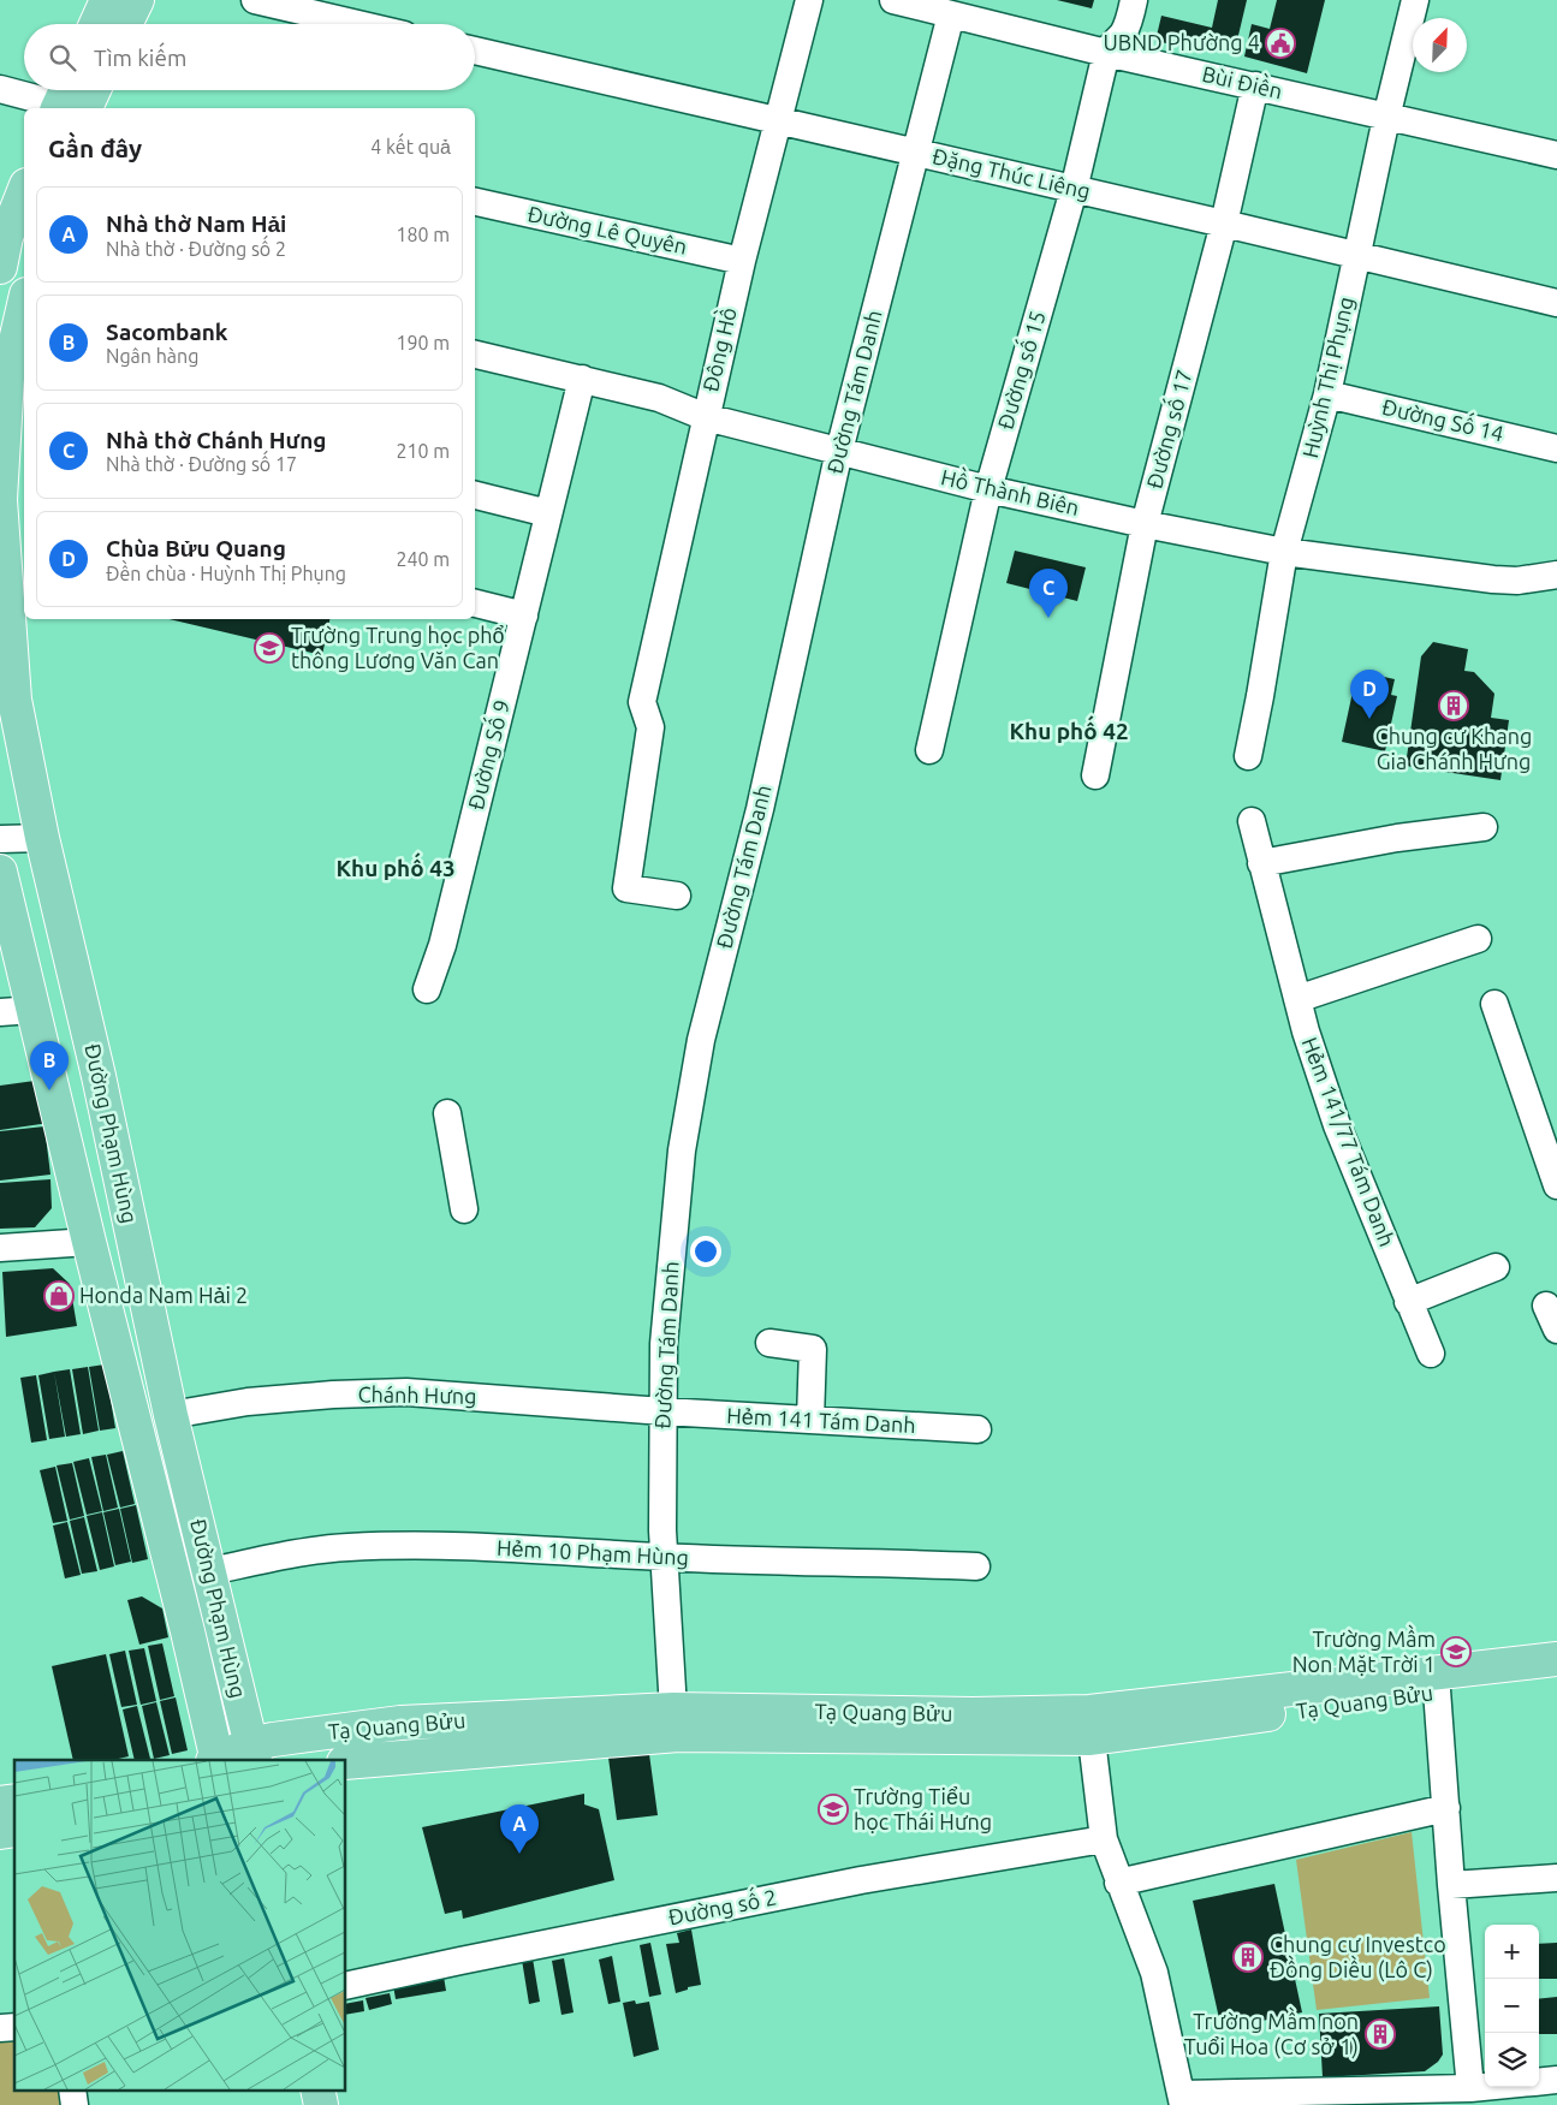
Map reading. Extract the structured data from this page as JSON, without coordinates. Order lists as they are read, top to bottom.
{
  "streets": {
    "main road": ["Đường Phạm Hùng", "Tạ Quang Bửu"],
    "street": [
      "Bùi Điền",
      "Đặng Thúc Liêng",
      "Đường Lê Quyên",
      "Đông Hồ",
      "Đường số 15",
      "Huỳnh Thị Phụng",
      "Đường Tám Danh",
      "Đường Số 14",
      "Đường số 17",
      "Hồ Thành Biên",
      "Đường Số 9",
      "Hẻm 141/77 Tám Danh",
      "Chánh Hưng",
      "Hẻm 141 Tám Danh",
      "Hẻm 10 Phạm Hùng",
      "Đường số 2"
    ]
  },
  "crossings": [
    ["Bùi Điền", "Đường số 15"],
    ["Bùi Điền", "Huỳnh Thị Phụng"],
    ["Bùi Điền", "Đường Tám Danh"],
    ["Bùi Điền", "Đường số 17"],
    ["Đặng Thúc Liêng", "Đông Hồ"],
    ["Đặng Thúc Liêng", "Đường số 15"],
    ["Đặng Thúc Liêng", "Huỳnh Thị Phụng"],
    ["Đặng Thúc Liêng", "Đường Tám Danh"],
    ["Đặng Thúc Liêng", "Đường số 17"],
    ["Đường Lê Quyên", "Đông Hồ"],
    ["Đông Hồ", "Hồ Thành Biên"],
    ["Đường số 15", "Hồ Thành Biên"],
    ["Huỳnh Thị Phụng", "Đường Số 14"],
    ["Huỳnh Thị Phụng", "Hồ Thành Biên"],
    ["Đường Tám Danh", "Hồ Thành Biên"],
    ["Đường Tám Danh", "Chánh Hưng"],
    ["Đường Tám Danh", "Hẻm 141 Tám Danh"],
    ["Đường Tám Danh", "Hẻm 10 Phạm Hùng"],
    ["Đường Tám Danh", "Tạ Quang Bửu"],
    ["Đường số 17", "Hồ Thành Biên"],
    ["Hồ Thành Biên", "Đường Số 9"],
    ["Đường Phạm Hùng", "Chánh Hưng"],
    ["Đường Phạm Hùng", "Hẻm 10 Phạm Hùng"],
    ["Đường Phạm Hùng", "Tạ Quang Bửu"],
    ["Chánh Hưng", "Hẻm 141 Tám Danh"]
  ],
  "districts": ["Khu phố 42", "Khu phố 43"],
  "places": {
    "public building": ["UBND Phường 4"],
    "school or university": ["Trường Trung học phổ thông Lương Văn Can", "Trường Mầm Non Mặt Trời 1", "Trường Tiểu học Thái Hưng"],
    "building": ["Chung cư Khang Gia Chánh Hưng", "Chung cư Investco Đồng Diều (Lô C)", "Trường Mầm non Tuổi Hoa (Cơ sở 1)"],
    "shop": ["Honda Nam Hải 2"]
  },
  "north": "top right",
  "page": {
    "search": "Tìm kiếm",
    "heading": ["Gần đây", "4 kết quả"],
    "list": [
      {
        "mark": "A",
        "name": "Nhà thờ Nam Hải",
        "note": "Nhà thờ · Đường số 2",
        "value": "180 m"
      },
      {
        "mark": "B",
        "name": "Sacombank",
        "note": "Ngân hàng",
        "value": "190 m"
      },
      {
        "mark": "C",
        "name": "Nhà thờ Chánh Hưng",
        "note": "Nhà thờ · Đường số 17",
        "value": "210 m"
      },
      {
        "mark": "D",
        "name": "Chùa Bửu Quang",
        "note": "Đền chùa · Huỳnh Thị Phụng",
        "value": "240 m"
      }
    ],
    "pins": [
      "C",
      "D",
      "B",
      "A"
    ],
    "map_buttons": ["+", "−"]
  }
}
